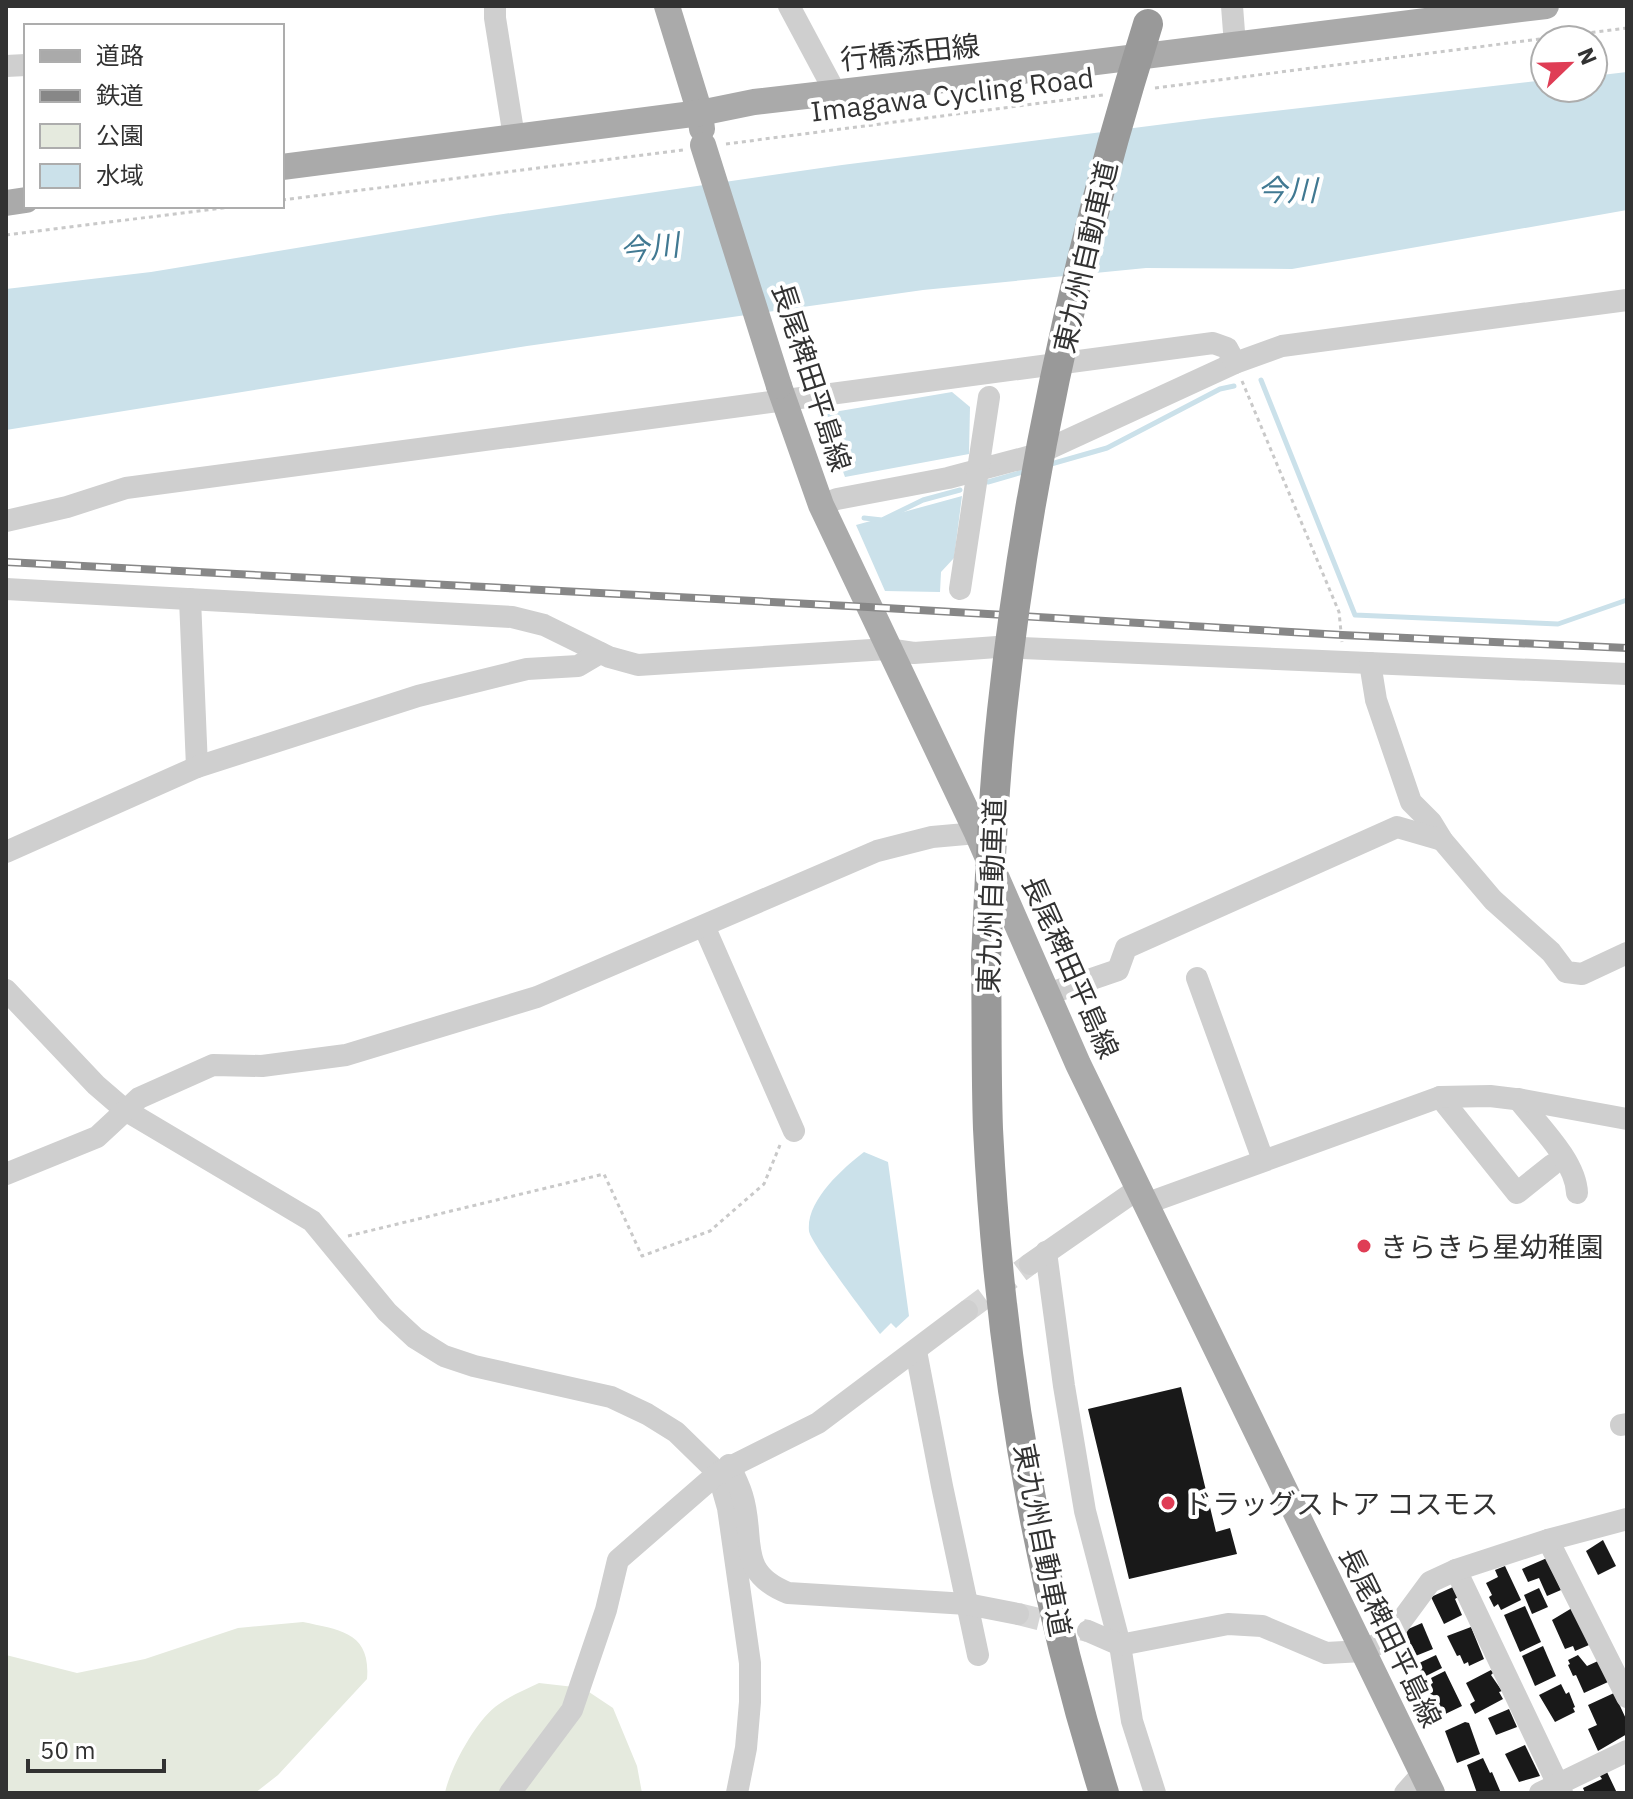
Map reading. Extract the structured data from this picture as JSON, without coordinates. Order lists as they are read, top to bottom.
{
  "streets": {
    "highway": ["東九州自動車道"],
    "main road": ["行橋添田線", "長尾稗田平島線"],
    "path": ["Imagawa Cycling Road"]
  },
  "crossings": [
    ["行橋添田線", "長尾稗田平島線"],
    ["Imagawa Cycling Road", "長尾稗田平島線"]
  ],
  "water": ["今川"],
  "places": ["きらきら星幼稚園", "ドラッグストア コスモス"],
  "legend": [
    "道路",
    "鉄道",
    "公園",
    "水域"
  ],
  "scale_bar": "50 m",
  "north": "top right"
}
